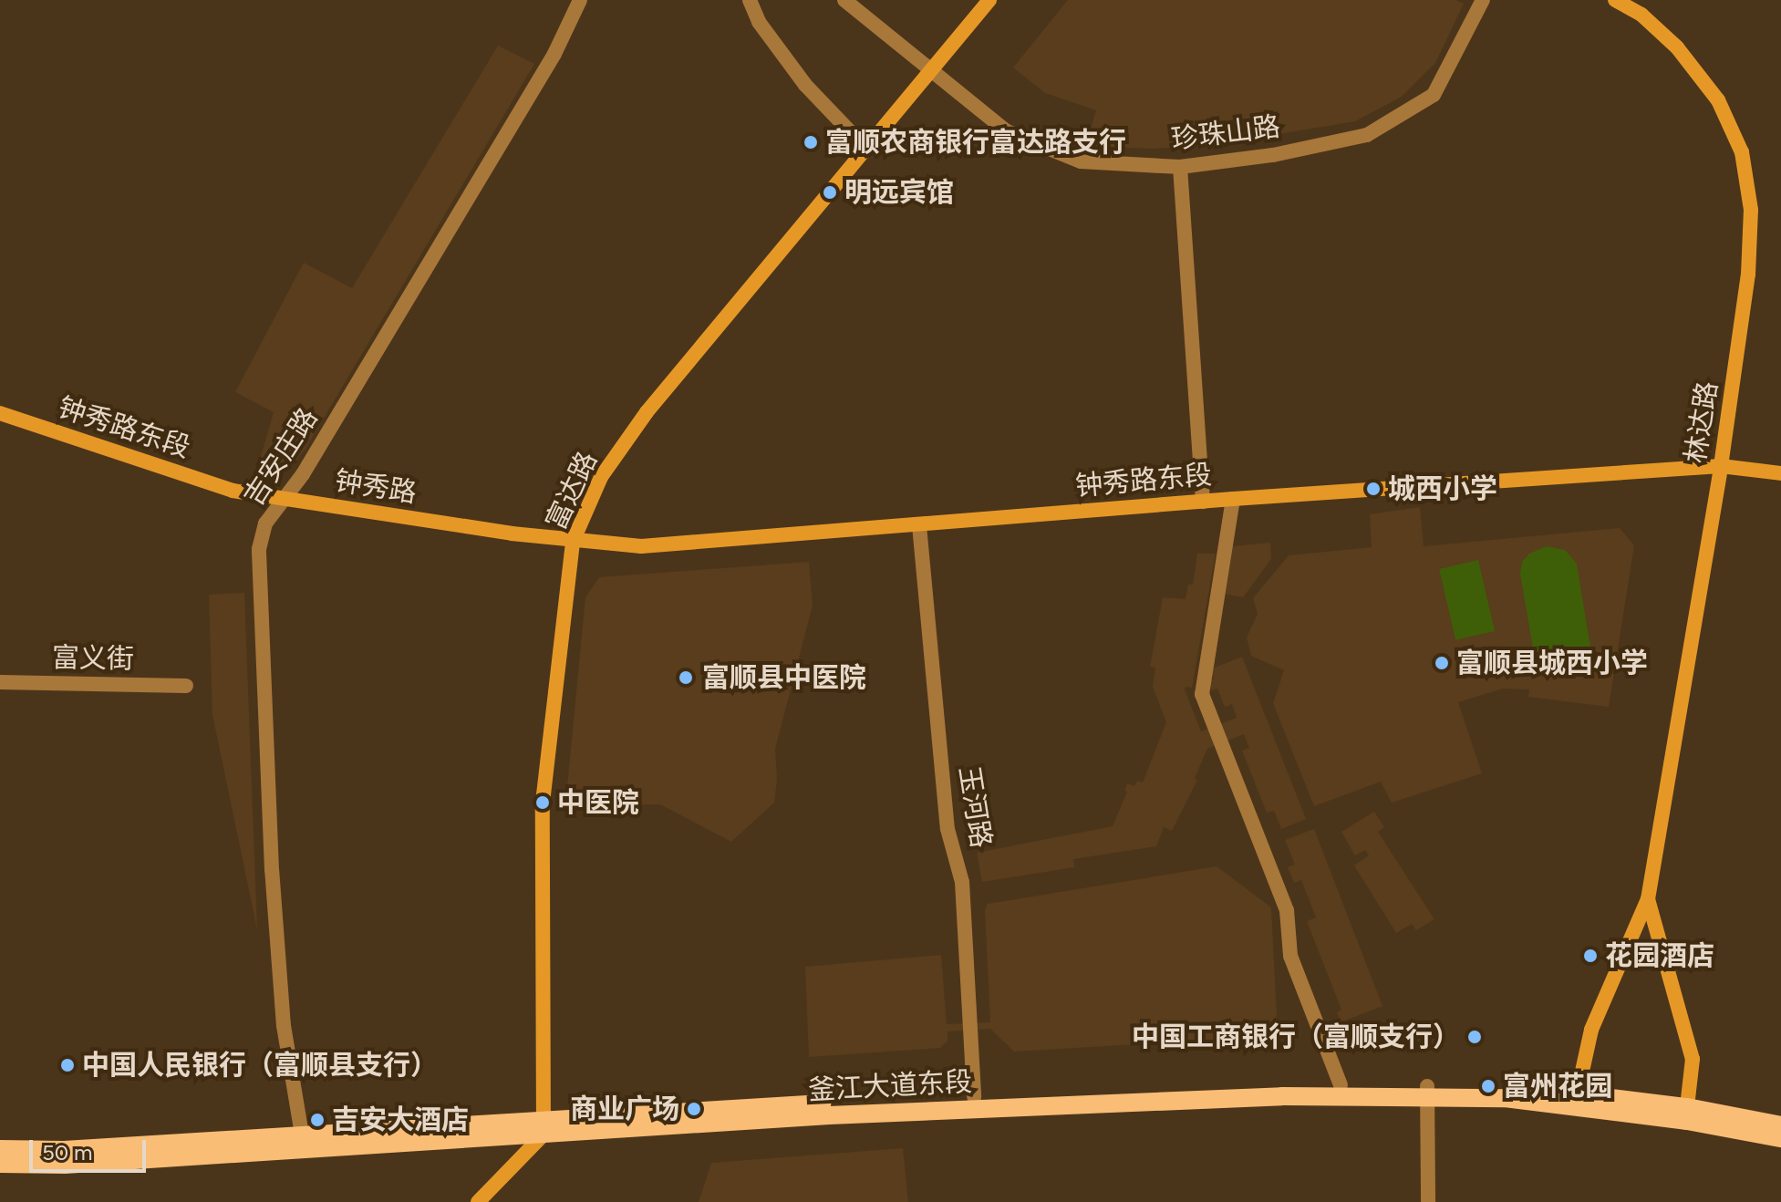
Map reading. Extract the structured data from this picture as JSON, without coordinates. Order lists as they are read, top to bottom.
{
  "streets": {
    "main road": [
      "林达路",
      "钟秀路东段",
      "钟秀路",
      "富达路",
      "釜江大道东段"
    ],
    "street": [
      "珍珠山路",
      "吉安庄路",
      "富义街",
      "玉河路"
    ]
  },
  "crossings": [
    ["珍珠山路", "富达路"],
    ["林达路", "钟秀路东段"],
    ["钟秀路东段", "钟秀路"],
    ["钟秀路东段", "富达路"],
    ["钟秀路东段", "玉河路"],
    ["吉安庄路", "釜江大道东段"],
    ["富达路", "釜江大道东段"],
    ["玉河路", "釜江大道东段"]
  ],
  "places": [
    "富顺农商银行富达路支行",
    "明远宾馆",
    "城西小学",
    "富顺县城西小学",
    "富顺县中医院",
    "中医院",
    "花园酒店",
    "中国工商银行（富顺支行）",
    "中国人民银行（富顺县支行）",
    "富州花园",
    "商业广场",
    "吉安大酒店"
  ],
  "scale_bar": "50 m"
}
